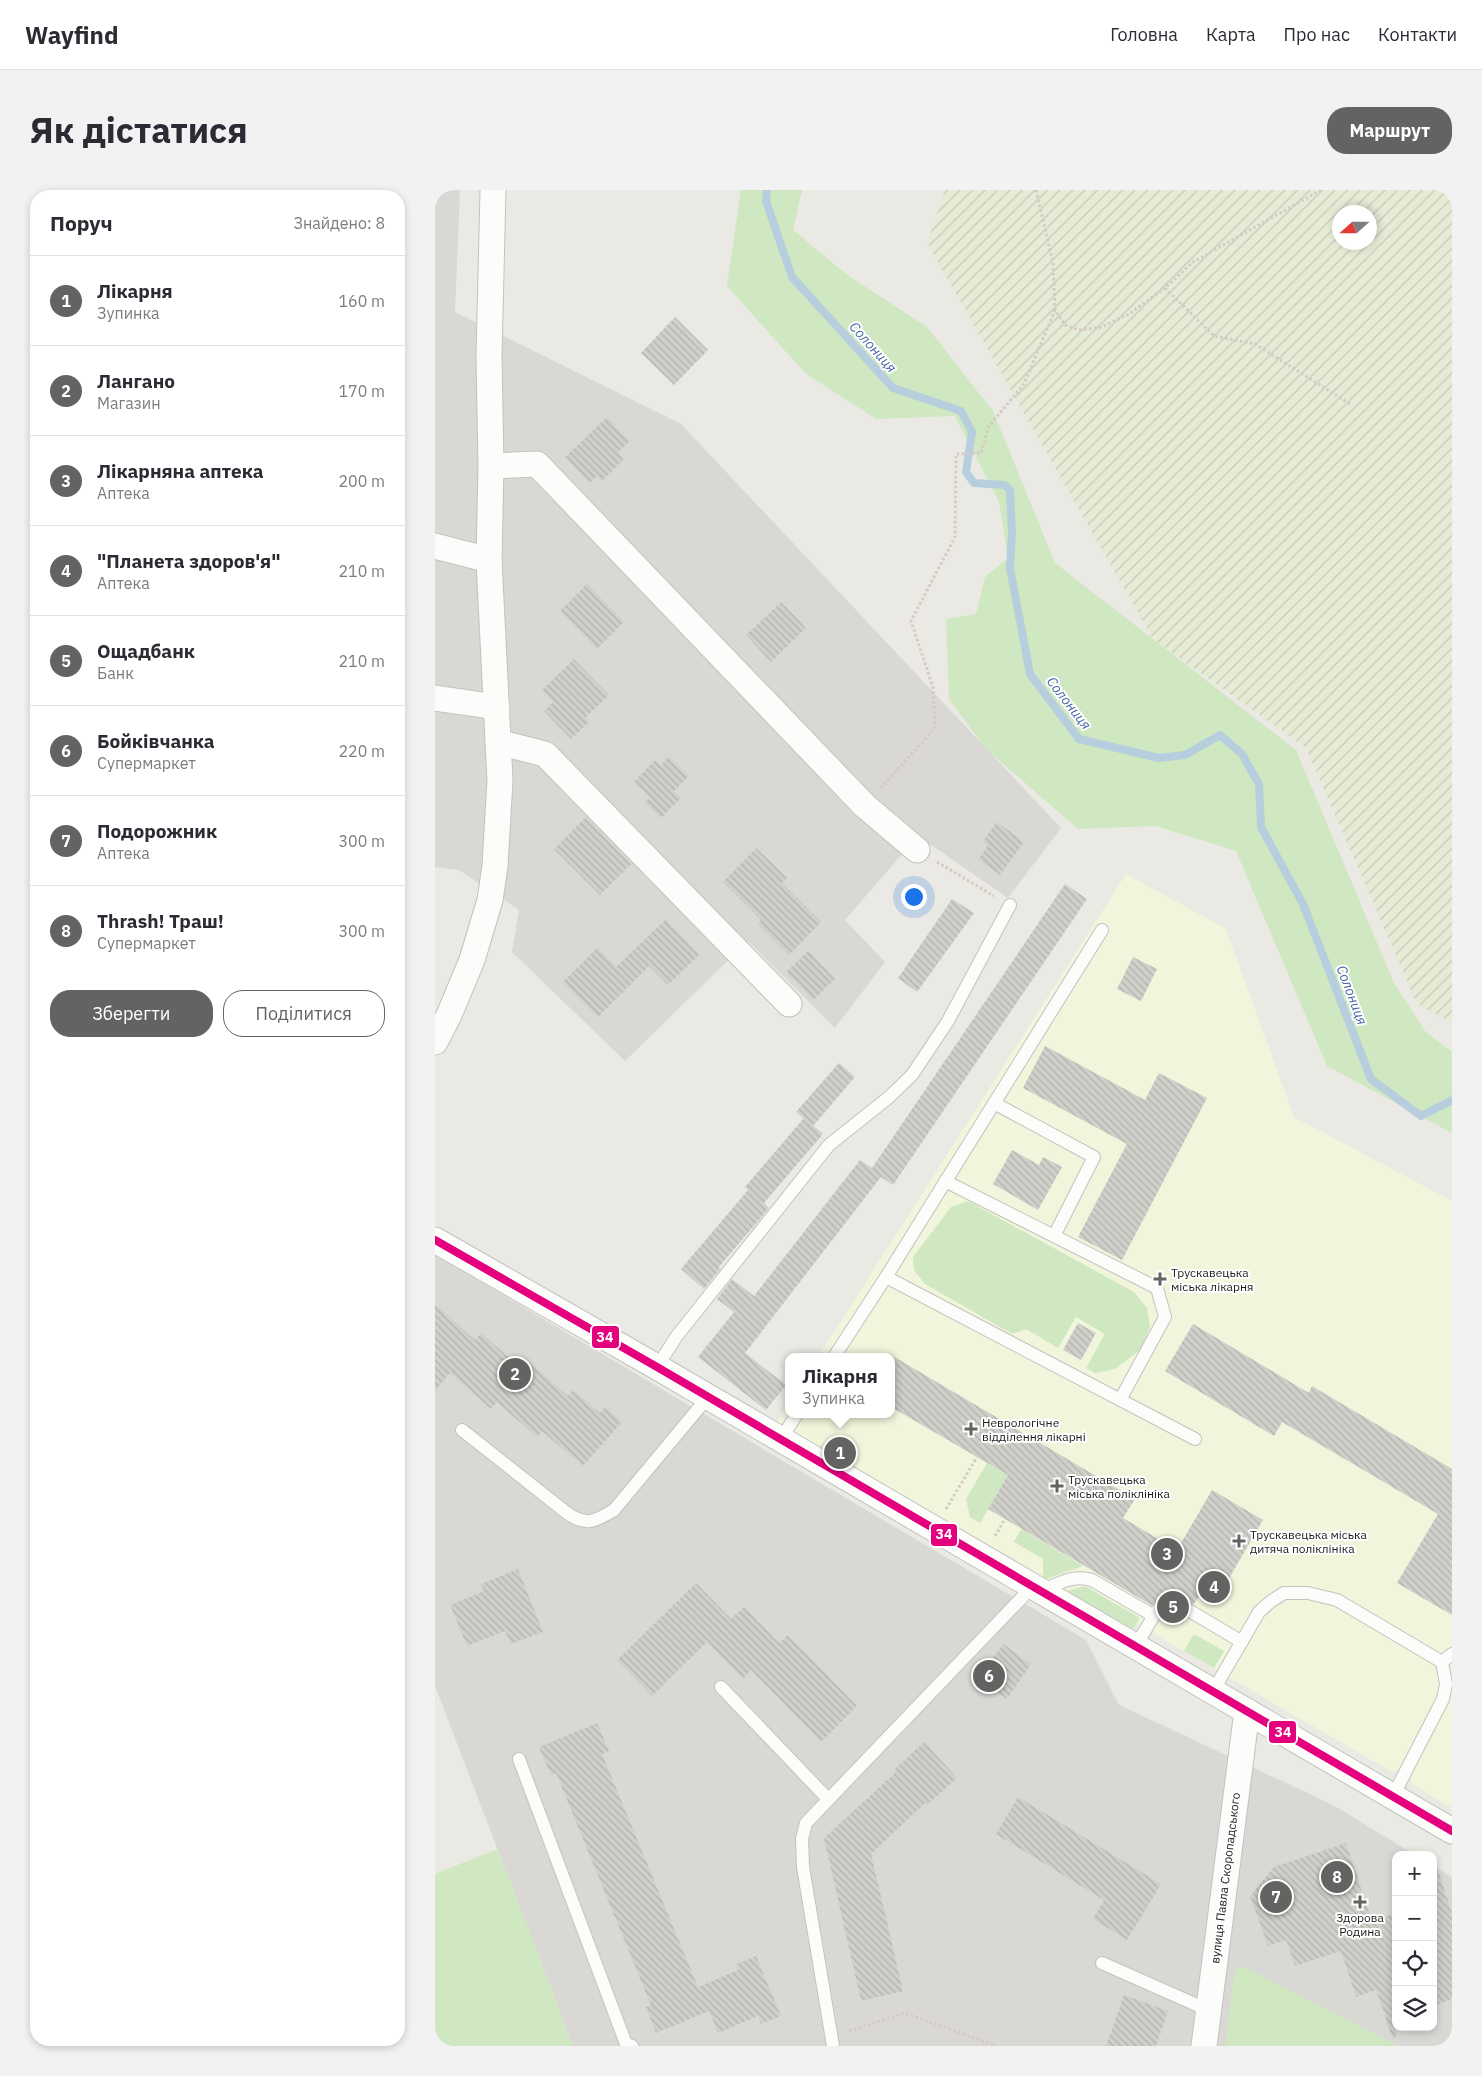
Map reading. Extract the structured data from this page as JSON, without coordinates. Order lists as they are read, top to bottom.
{
  "streets": {
    "street": ["вулиця Павла Скоропадського"]
  },
  "water": ["Солониця"],
  "places": {
    "health": [
      "Трускавецька міська лікарня",
      "Неврологічне відділення лікарні",
      "Трускавецька міська поліклініка",
      "Трускавецька міська дитяча поліклініка",
      "Здорова Родина"
    ]
  },
  "lines": ["transit line 34"],
  "north": "left",
  "page": {
    "header": "Wayfind",
    "nav": [
      "Головна",
      "Карта",
      "Про нас",
      "Контакти"
    ],
    "title": "Як дістатися",
    "buttons": [
      "Маршрут",
      ["Зберегти", "Поділитися"]
    ],
    "heading": ["Поруч", "Знайдено: 8"],
    "list": [
      {
        "mark": "1",
        "name": "Лікарня",
        "note": "Зупинка",
        "value": "160 m"
      },
      {
        "mark": "2",
        "name": "Лангано",
        "note": "Магазин",
        "value": "170 m"
      },
      {
        "mark": "3",
        "name": "Лікарняна аптека",
        "note": "Аптека",
        "value": "200 m"
      },
      {
        "mark": "4",
        "name": "\"Планета здоров'я\"",
        "note": "Аптека",
        "value": "210 m"
      },
      {
        "mark": "5",
        "name": "Ощадбанк",
        "note": "Банк",
        "value": "210 m"
      },
      {
        "mark": "6",
        "name": "Бойківчанка",
        "note": "Супермаркет",
        "value": "220 m"
      },
      {
        "mark": "7",
        "name": "Подорожник",
        "note": "Аптека",
        "value": "300 m"
      },
      {
        "mark": "8",
        "name": "Thrash! Траш!",
        "note": "Супермаркет",
        "value": "300 m"
      }
    ],
    "popup": ["Лікарня", "Зупинка"],
    "pins": [
      "2",
      "1",
      "3",
      "4",
      "5",
      "6",
      "8",
      "7"
    ],
    "map_buttons": ["+", "−"]
  }
}
